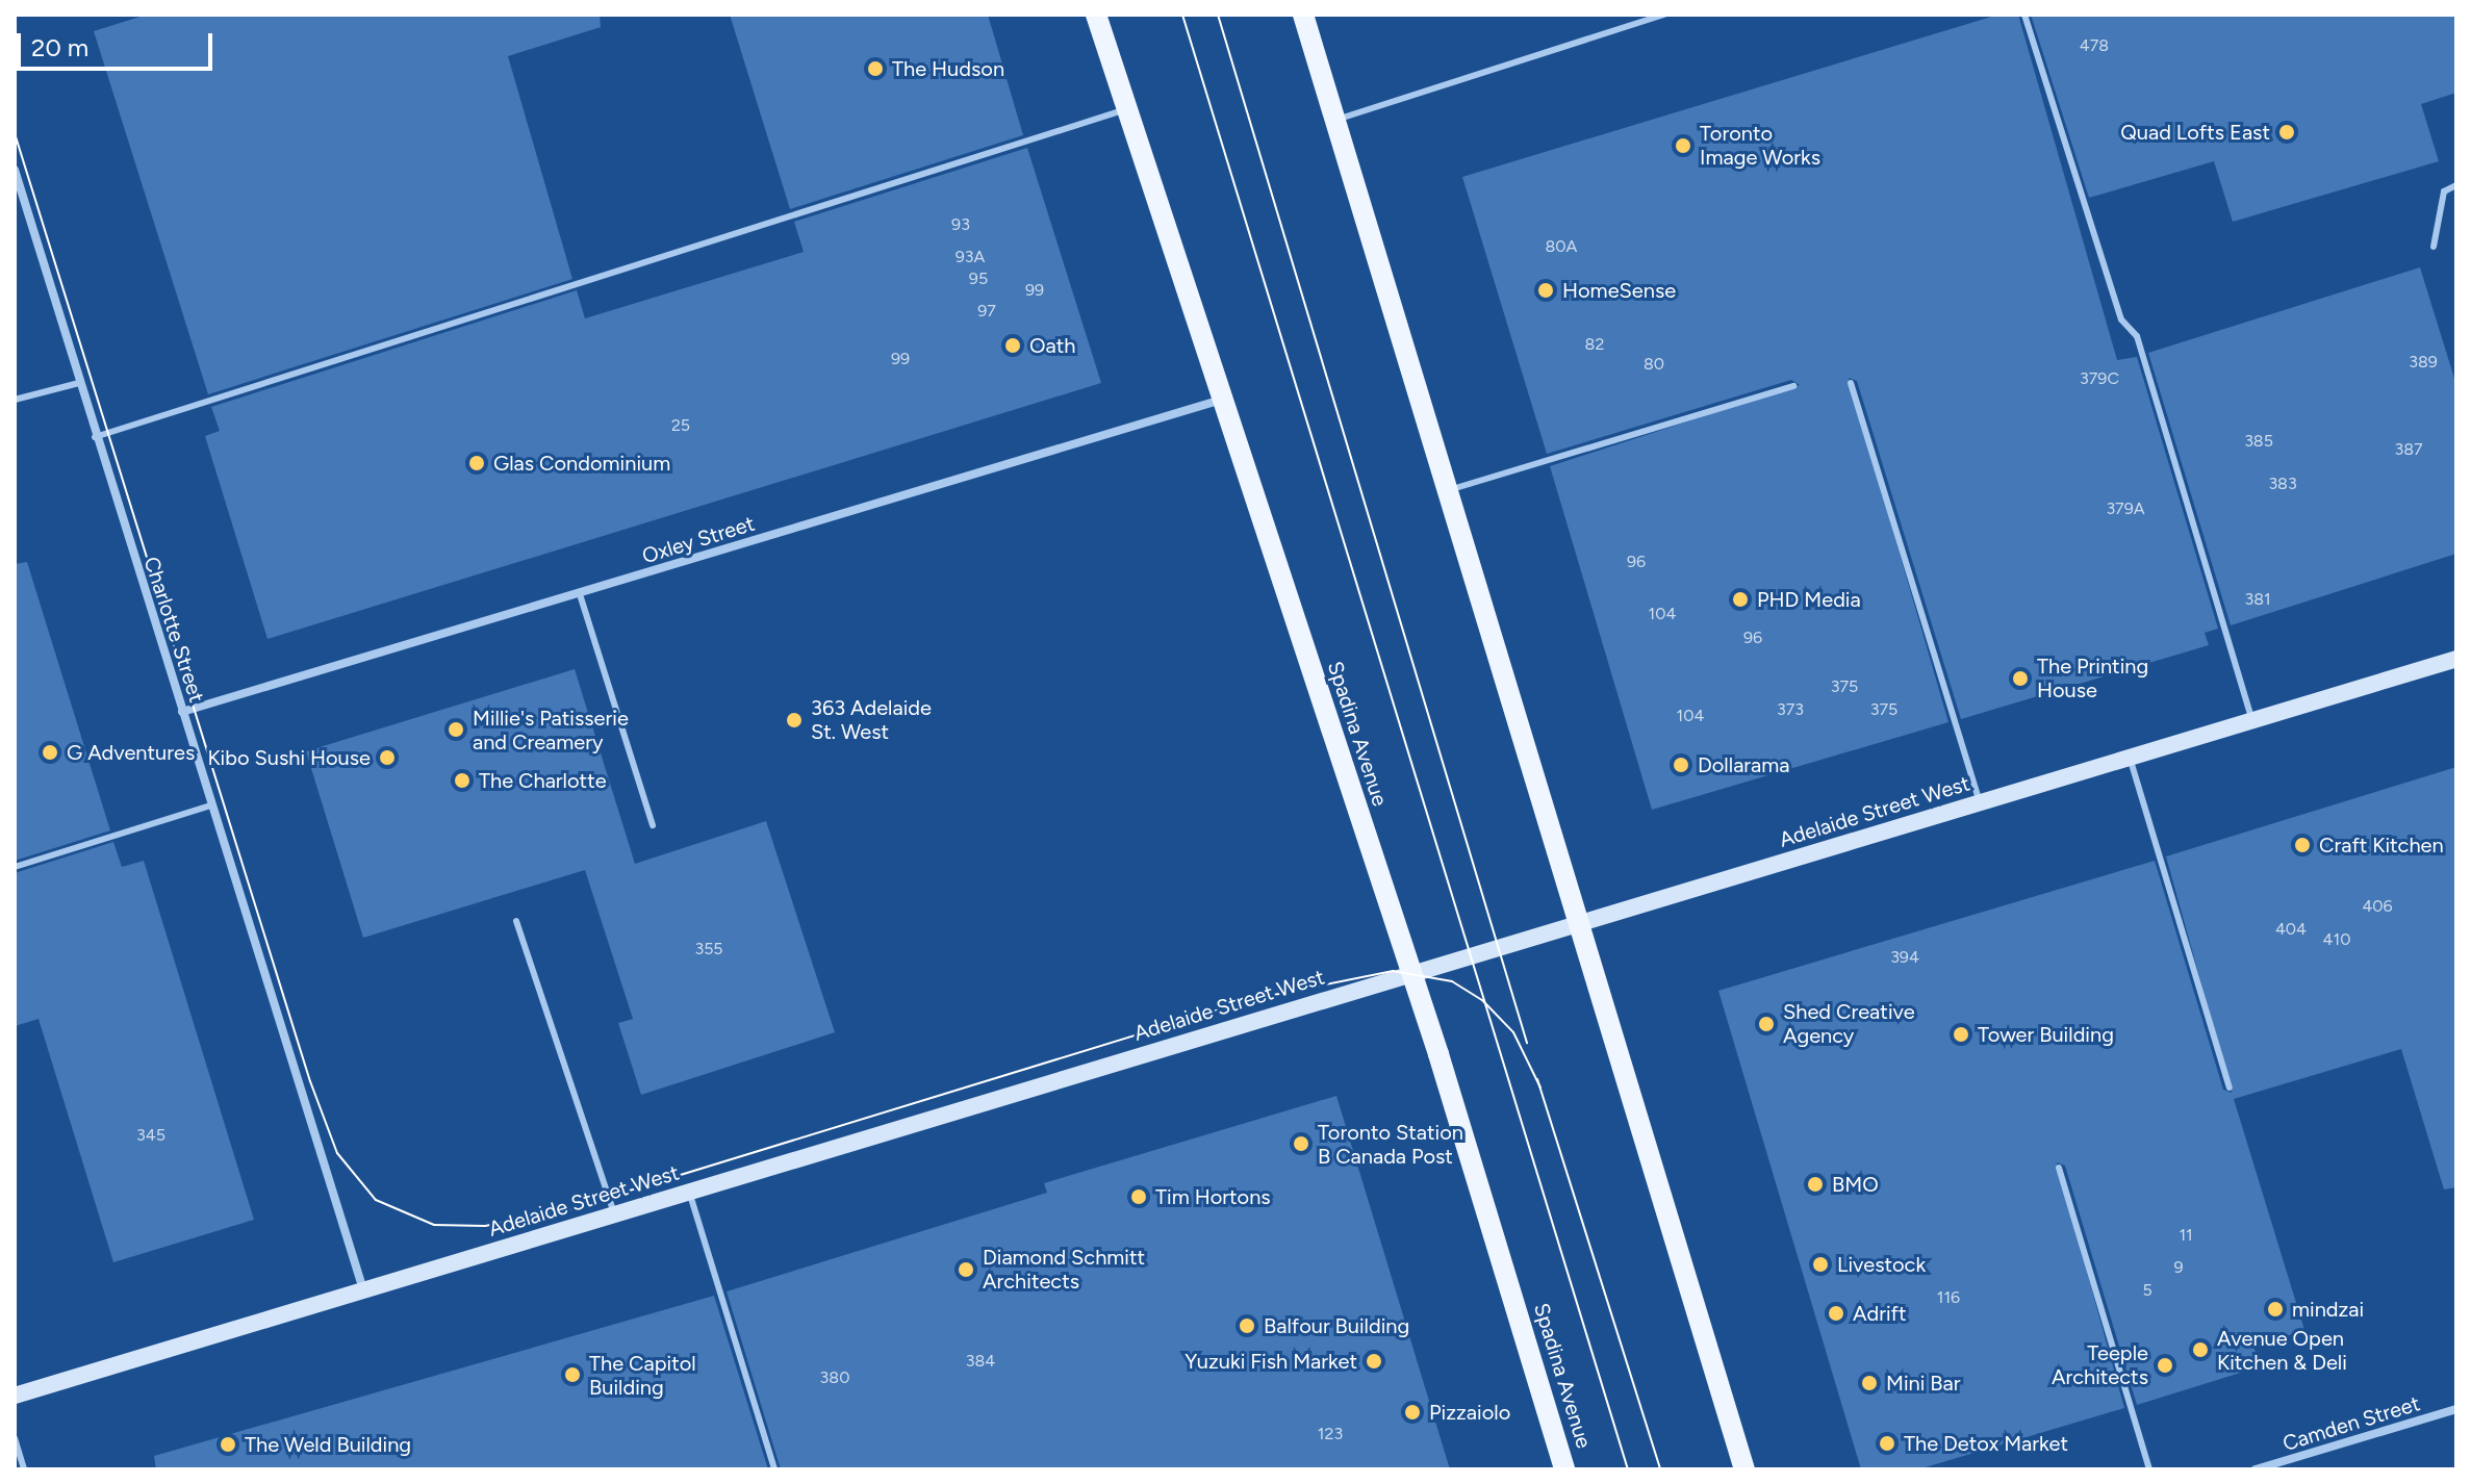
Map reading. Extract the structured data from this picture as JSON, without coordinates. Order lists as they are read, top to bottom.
{
  "streets": {
    "main road": ["Spadina Avenue", "Adelaide Street West"],
    "street": ["Oxley Street", "Charlotte Street", "Camden Street"]
  },
  "crossings": [
    ["Oxley Street", "Charlotte Street"],
    ["Oxley Street", "Spadina Avenue"],
    ["Charlotte Street", "Adelaide Street West"],
    ["Spadina Avenue", "Adelaide Street West"]
  ],
  "places": [
    "The Hudson",
    "Quad Lofts East",
    "Toronto Image Works",
    "HomeSense",
    "Oath",
    "Glas Condominium",
    "PHD Media",
    "The Printing House",
    "363 Adelaide St. West",
    "Millie's Patisserie and Creamery",
    "G Adventures",
    "Kibo Sushi House",
    "Dollarama",
    "The Charlotte",
    "Craft Kitchen",
    "Shed Creative Agency",
    "Tower Building",
    "Toronto Station B Canada Post",
    "BMO",
    "Tim Hortons",
    "Livestock",
    "Diamond Schmitt Architects",
    "mindzai",
    "Adrift",
    "Balfour Building",
    "Avenue Open Kitchen & Deli",
    "Yuzuki Fish Market",
    "Teeple Architects",
    "The Capitol Building",
    "Mini Bar",
    "Pizzaiolo",
    "The Detox Market",
    "The Weld Building"
  ],
  "house_numbers": [
    "478",
    "93",
    "80A",
    "93A",
    "95",
    "99",
    "97",
    "82",
    "99",
    "389",
    "80",
    "379C",
    "25",
    "385",
    "387",
    "383",
    "379A",
    "96",
    "381",
    "104",
    "96",
    "375",
    "373",
    "375",
    "104",
    "406",
    "404",
    "410",
    "355",
    "394",
    "345",
    "11",
    "9",
    "5",
    "116",
    "384",
    "380",
    "123"
  ],
  "scale_bar": "20 m"
}
